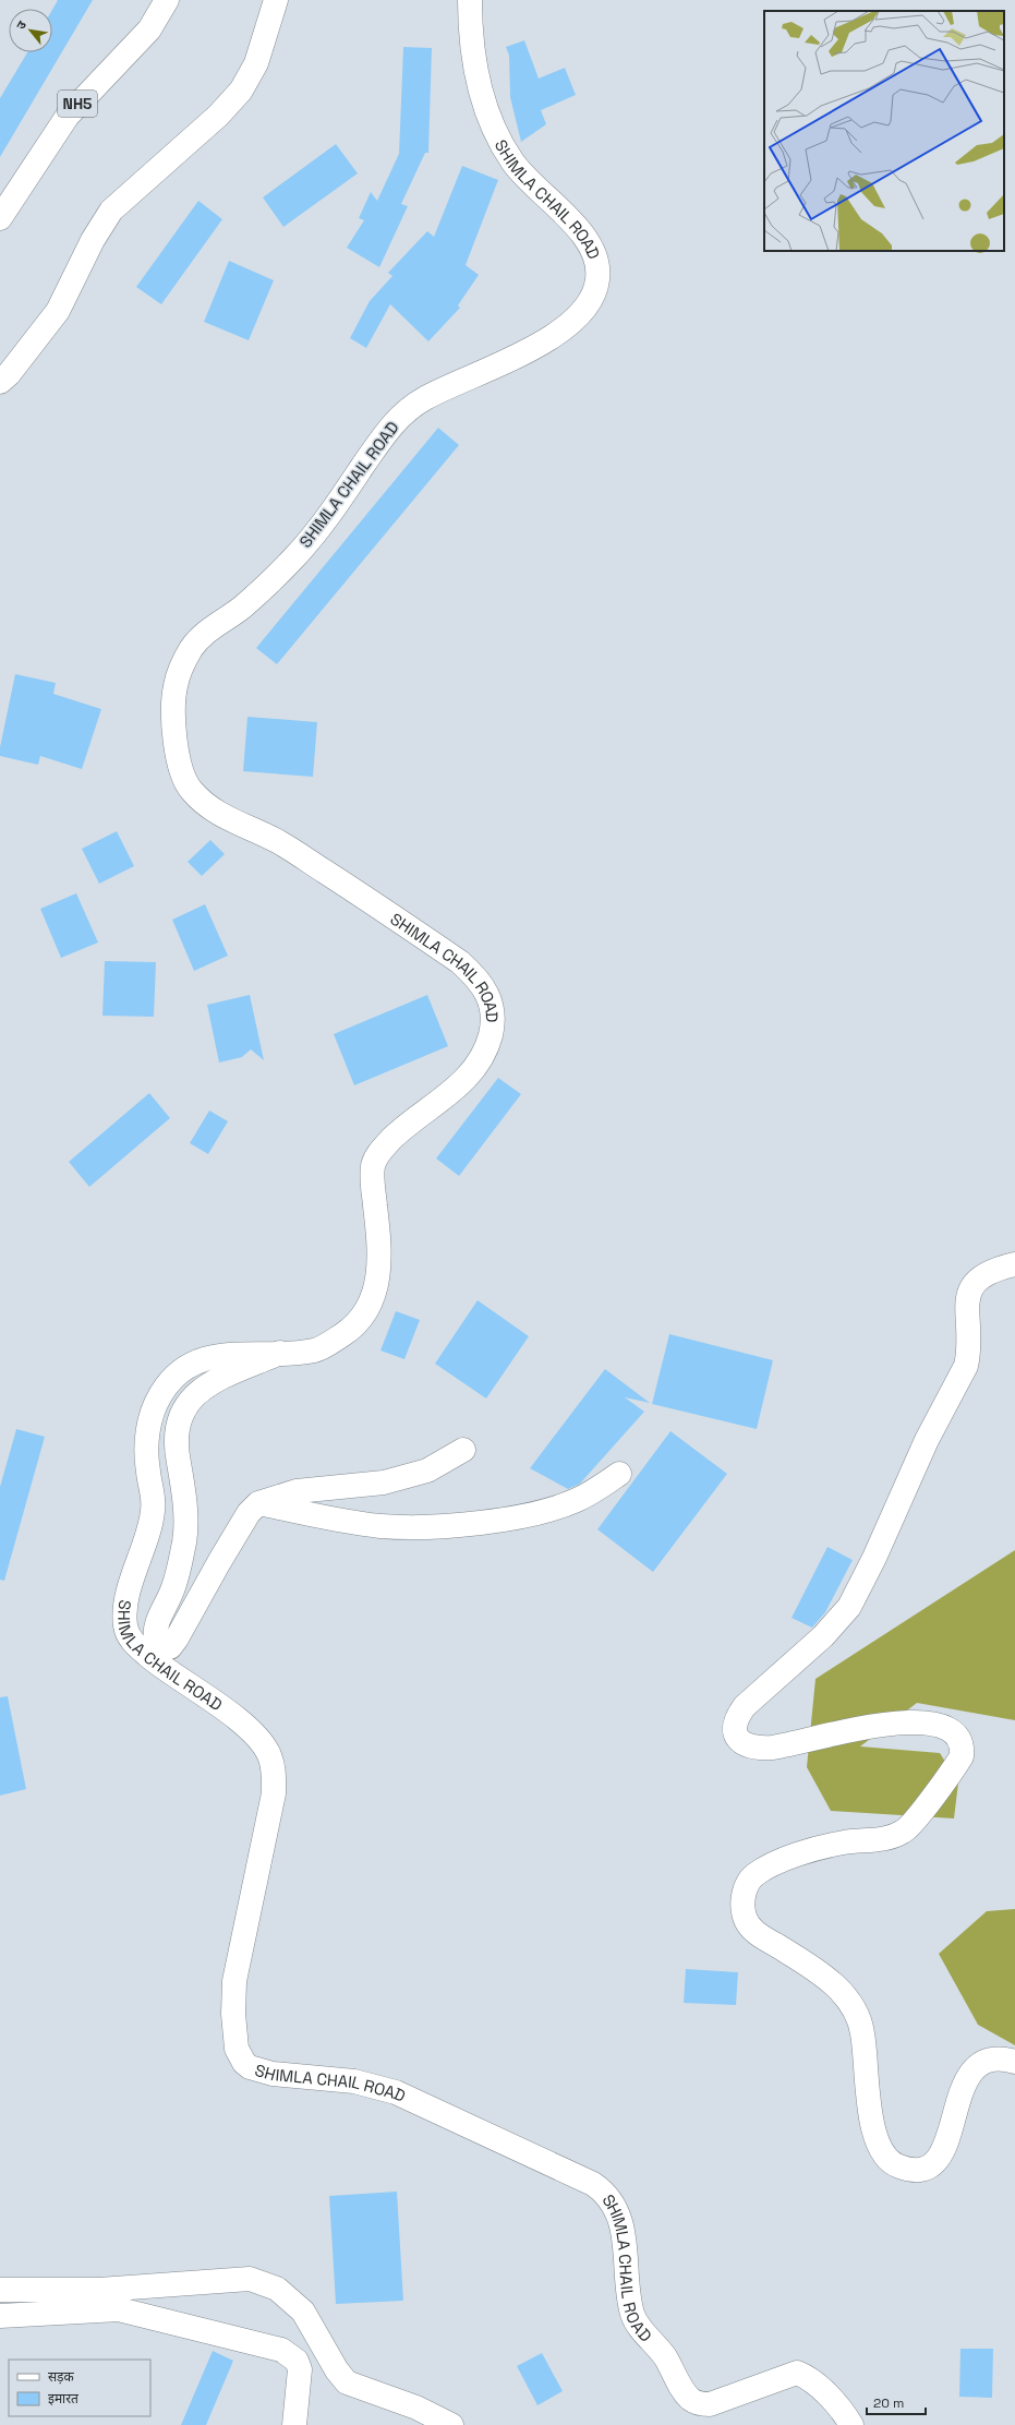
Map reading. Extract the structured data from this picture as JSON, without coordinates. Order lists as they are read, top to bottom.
{
  "streets": {
    "main road": ["NH5", "SHIMLA CHAIL ROAD"]
  },
  "legend": ["सड़क", "इमारत"],
  "scale_bar": "20 m",
  "north": "top left"
}
